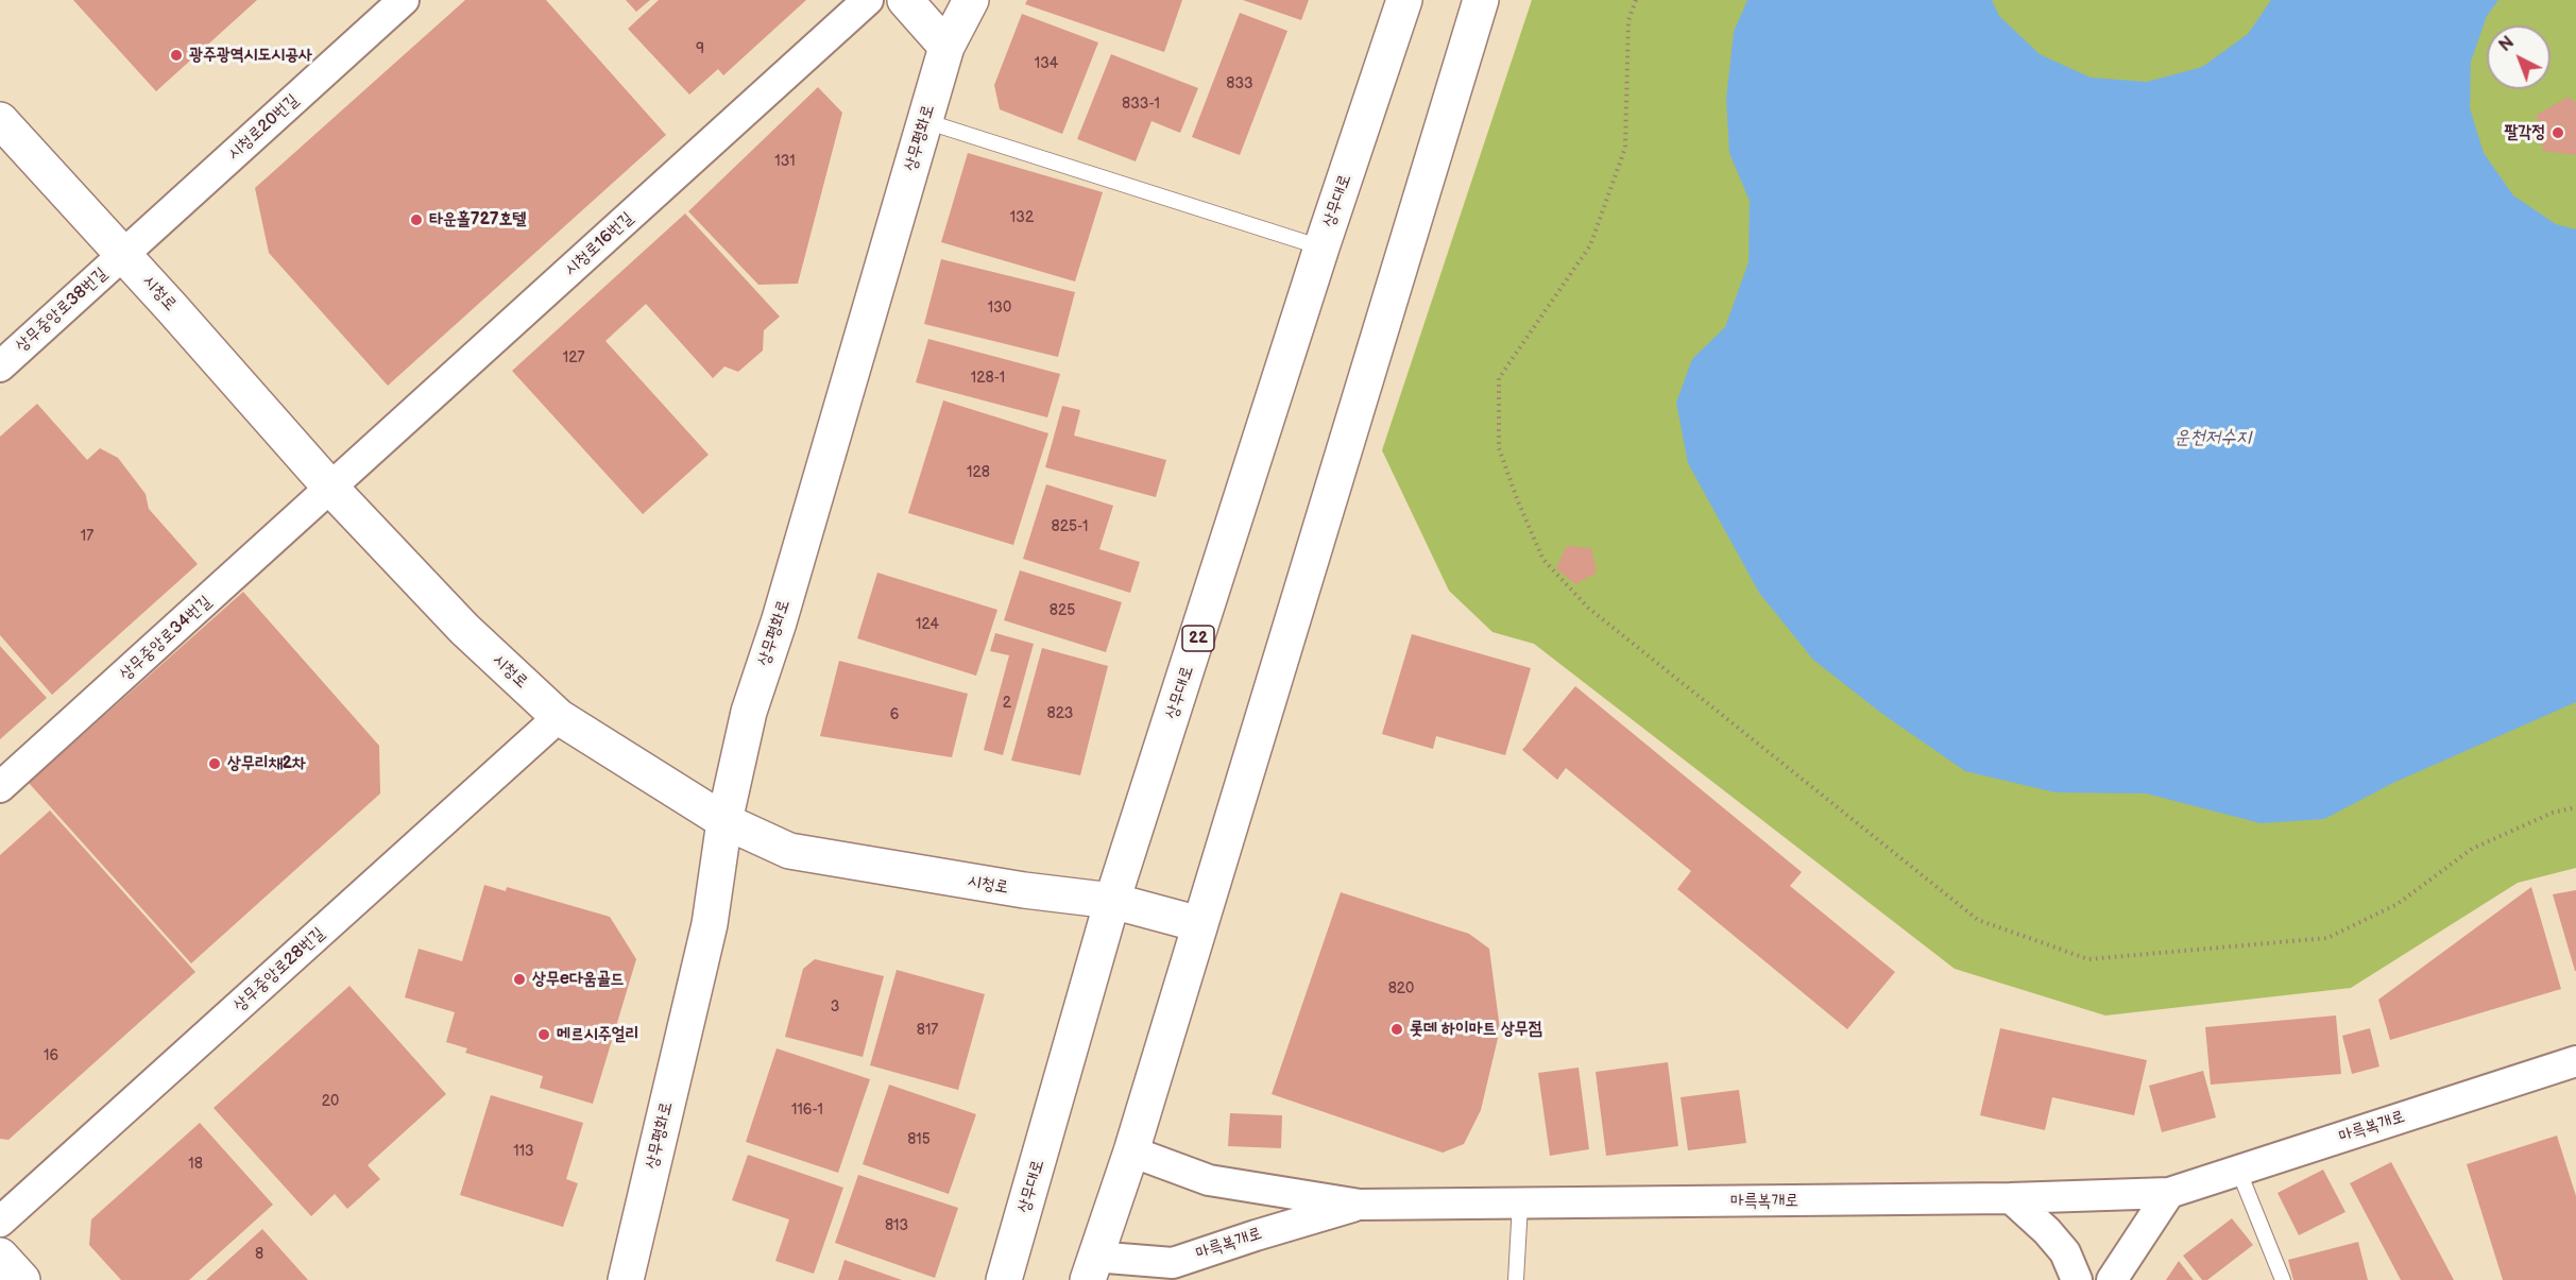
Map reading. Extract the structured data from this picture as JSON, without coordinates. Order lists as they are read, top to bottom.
{
  "streets": {
    "street": [
      "시청로20번길",
      "상무평화로",
      "상무대로",
      "시청로16번길",
      "시청로",
      "상무중앙로38번길",
      "상무중앙로34번길",
      "22",
      "상무중앙로28번길",
      "마륵복개로"
    ]
  },
  "crossings": [
    ["시청로20번길", "시청로"],
    ["시청로20번길", "상무중앙로38번길"],
    ["상무평화로", "시청로"],
    ["상무대로", "시청로"],
    ["시청로16번길", "시청로"],
    ["시청로16번길", "상무중앙로34번길"],
    ["시청로", "상무중앙로38번길"],
    ["시청로", "상무중앙로34번길"],
    ["시청로", "상무중앙로28번길"]
  ],
  "water": ["운천저수지"],
  "places": [
    "광주광역시도시공사",
    "팔각정",
    "타운홀727호텔",
    "상무리채2차",
    "상무e다움골드",
    "롯데 하이마트 상무점",
    "메르시주얼리"
  ],
  "house_numbers": [
    "9",
    "134",
    "833",
    "833-1",
    "131",
    "132",
    "130",
    "127",
    "128-1",
    "128",
    "825-1",
    "17",
    "825",
    "124",
    "2",
    "823",
    "6",
    "820",
    "3",
    "817",
    "16",
    "20",
    "116-1",
    "815",
    "113",
    "18",
    "813",
    "8"
  ],
  "north": "top left"
}
